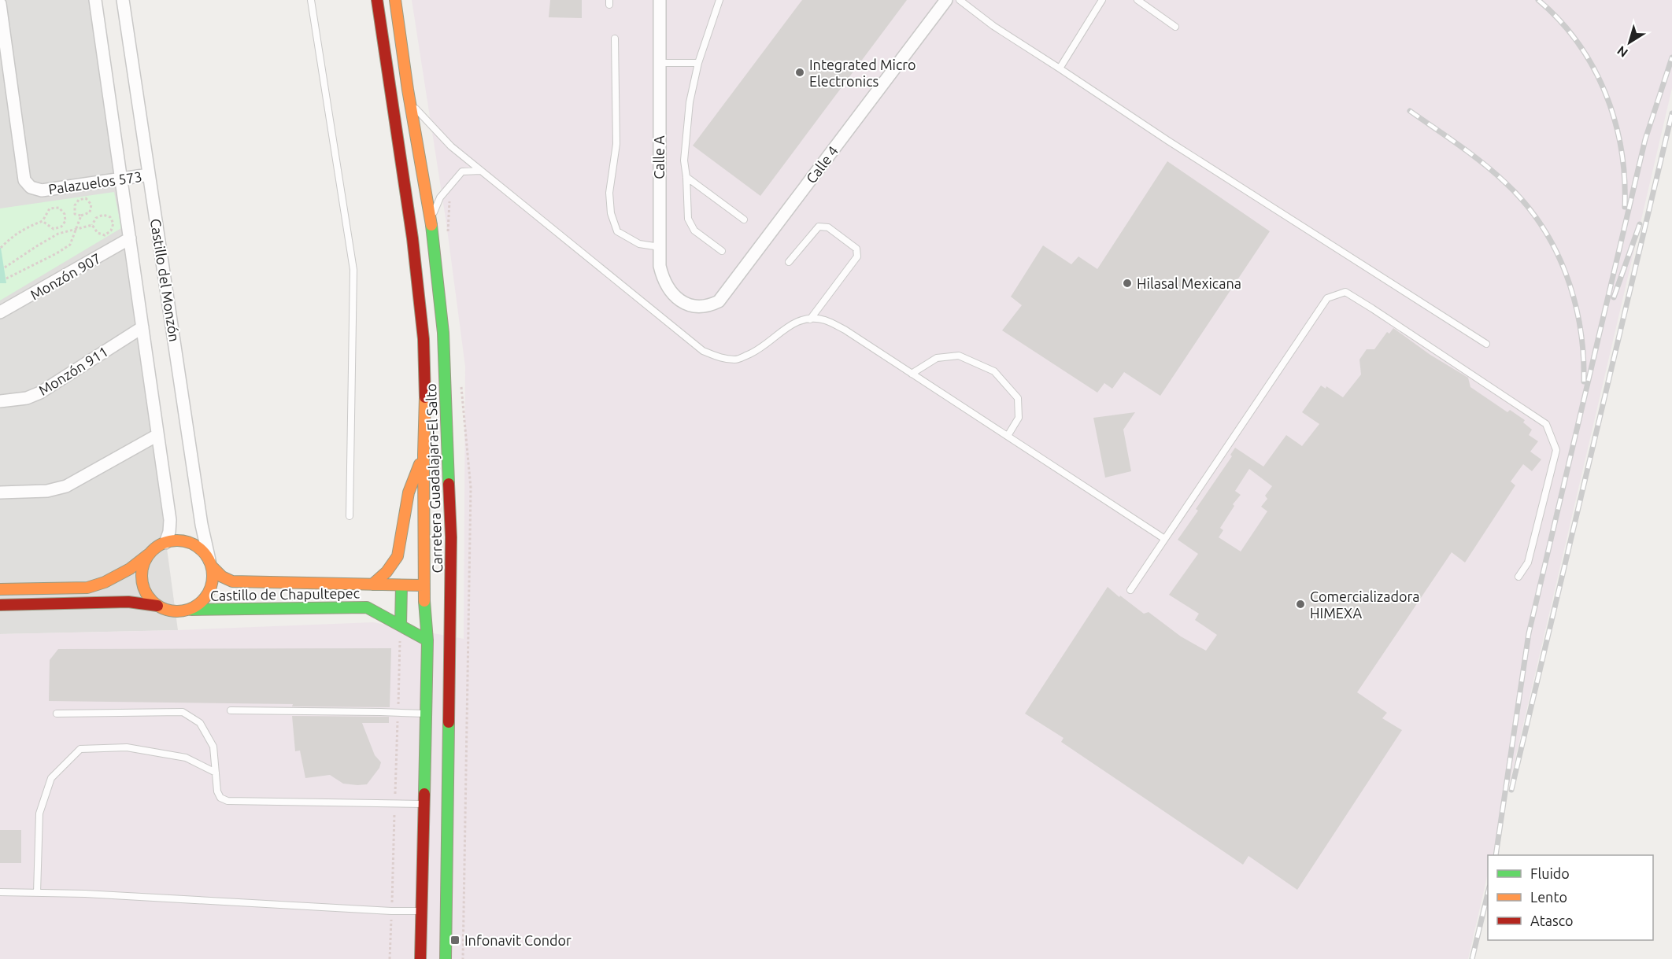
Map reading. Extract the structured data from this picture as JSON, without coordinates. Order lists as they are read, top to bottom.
{
  "streets": {
    "main road": ["Carretera Guadalajara-El Salto", "Castillo de Chapultepec"],
    "street": [
      "Calle A",
      "Calle 4",
      "Palazuelos 573",
      "Monzón 907",
      "Castillo del Monzón",
      "Monzón 911"
    ]
  },
  "crossings": [
    ["Calle A", "Calle 4"],
    ["Palazuelos 573", "Castillo del Monzón"],
    ["Monzón 907", "Castillo del Monzón"],
    ["Castillo del Monzón", "Monzón 911"],
    ["Castillo del Monzón", "Castillo de Chapultepec"],
    ["Carretera Guadalajara-El Salto", "Castillo de Chapultepec"]
  ],
  "places": {
    "other": ["Integrated Micro Electronics", "Hilasal Mexicana", "Comercializadora HIMEXA"],
    "transit": ["Infonavit Condor"]
  },
  "legend": ["Fluido", "Lento", "Atasco"],
  "north": "bottom left"
}
